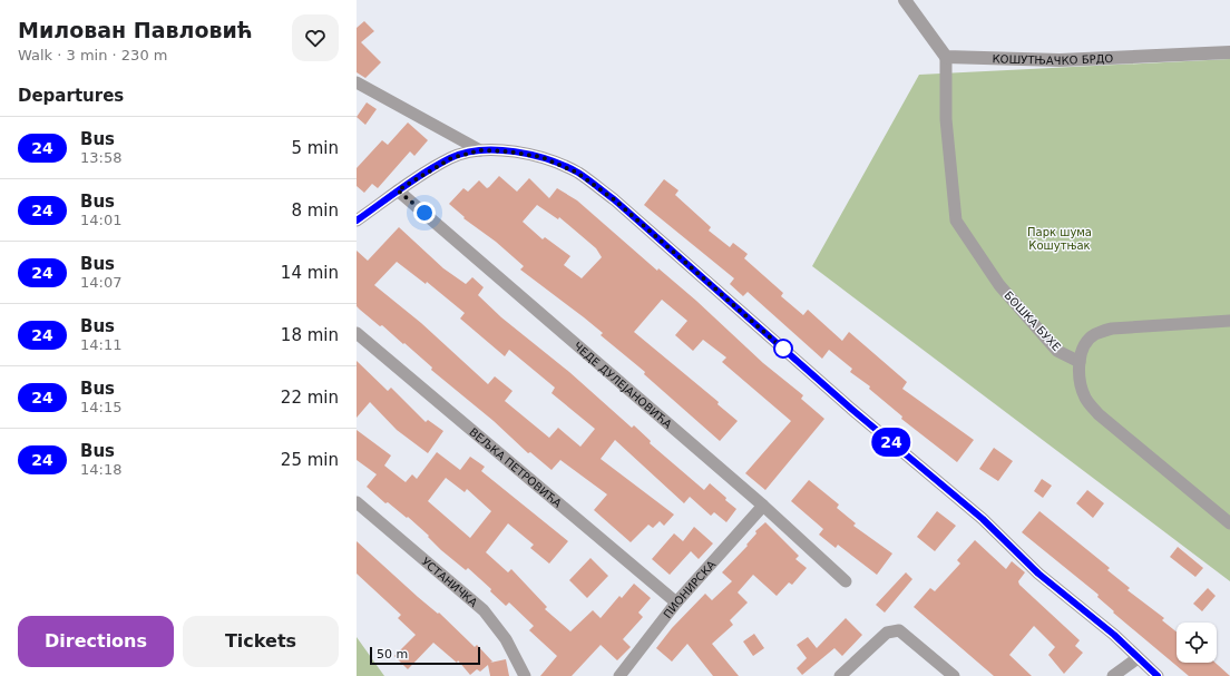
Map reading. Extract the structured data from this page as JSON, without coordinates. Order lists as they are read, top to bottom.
{
  "streets": {
    "street": [
      "КОШУТЊАЧКО БРДО",
      "БОШКА БУХЕ",
      "ЧЕДЕ ДУЛЕЈАНОВИЋА",
      "ВЕЉКА ПЕТРОВИЋА",
      "УСТАНИЧКА",
      "ПИОНИРСКА"
    ]
  },
  "crossings": [
    ["КОШУТЊАЧКО БРДО", "БОШКА БУХЕ"],
    ["ЧЕДЕ ДУЛЕЈАНОВИЋА", "ПИОНИРСКА"],
    ["ВЕЉКА ПЕТРОВИЋА", "ПИОНИРСКА"]
  ],
  "parks": ["Парк шума Кошутњак"],
  "lines": ["bus line 24"],
  "scale_bar": "50 m",
  "page": {
    "heading": [
      ["Милован Павловић", "Walk · 3 min · 230 m"],
      "Departures"
    ],
    "on_map": "24",
    "list": [
      {
        "mark": "24",
        "name": "Bus",
        "note": "13:58",
        "value": "5 min"
      },
      {
        "mark": "24",
        "name": "Bus",
        "note": "14:01",
        "value": "8 min"
      },
      {
        "mark": "24",
        "name": "Bus",
        "note": "14:07",
        "value": "14 min"
      },
      {
        "mark": "24",
        "name": "Bus",
        "note": "14:11",
        "value": "18 min"
      },
      {
        "mark": "24",
        "name": "Bus",
        "note": "14:15",
        "value": "22 min"
      },
      {
        "mark": "24",
        "name": "Bus",
        "note": "14:18",
        "value": "25 min"
      }
    ],
    "buttons": ["Directions", "Tickets"],
    "scale": "50 m"
  }
}
